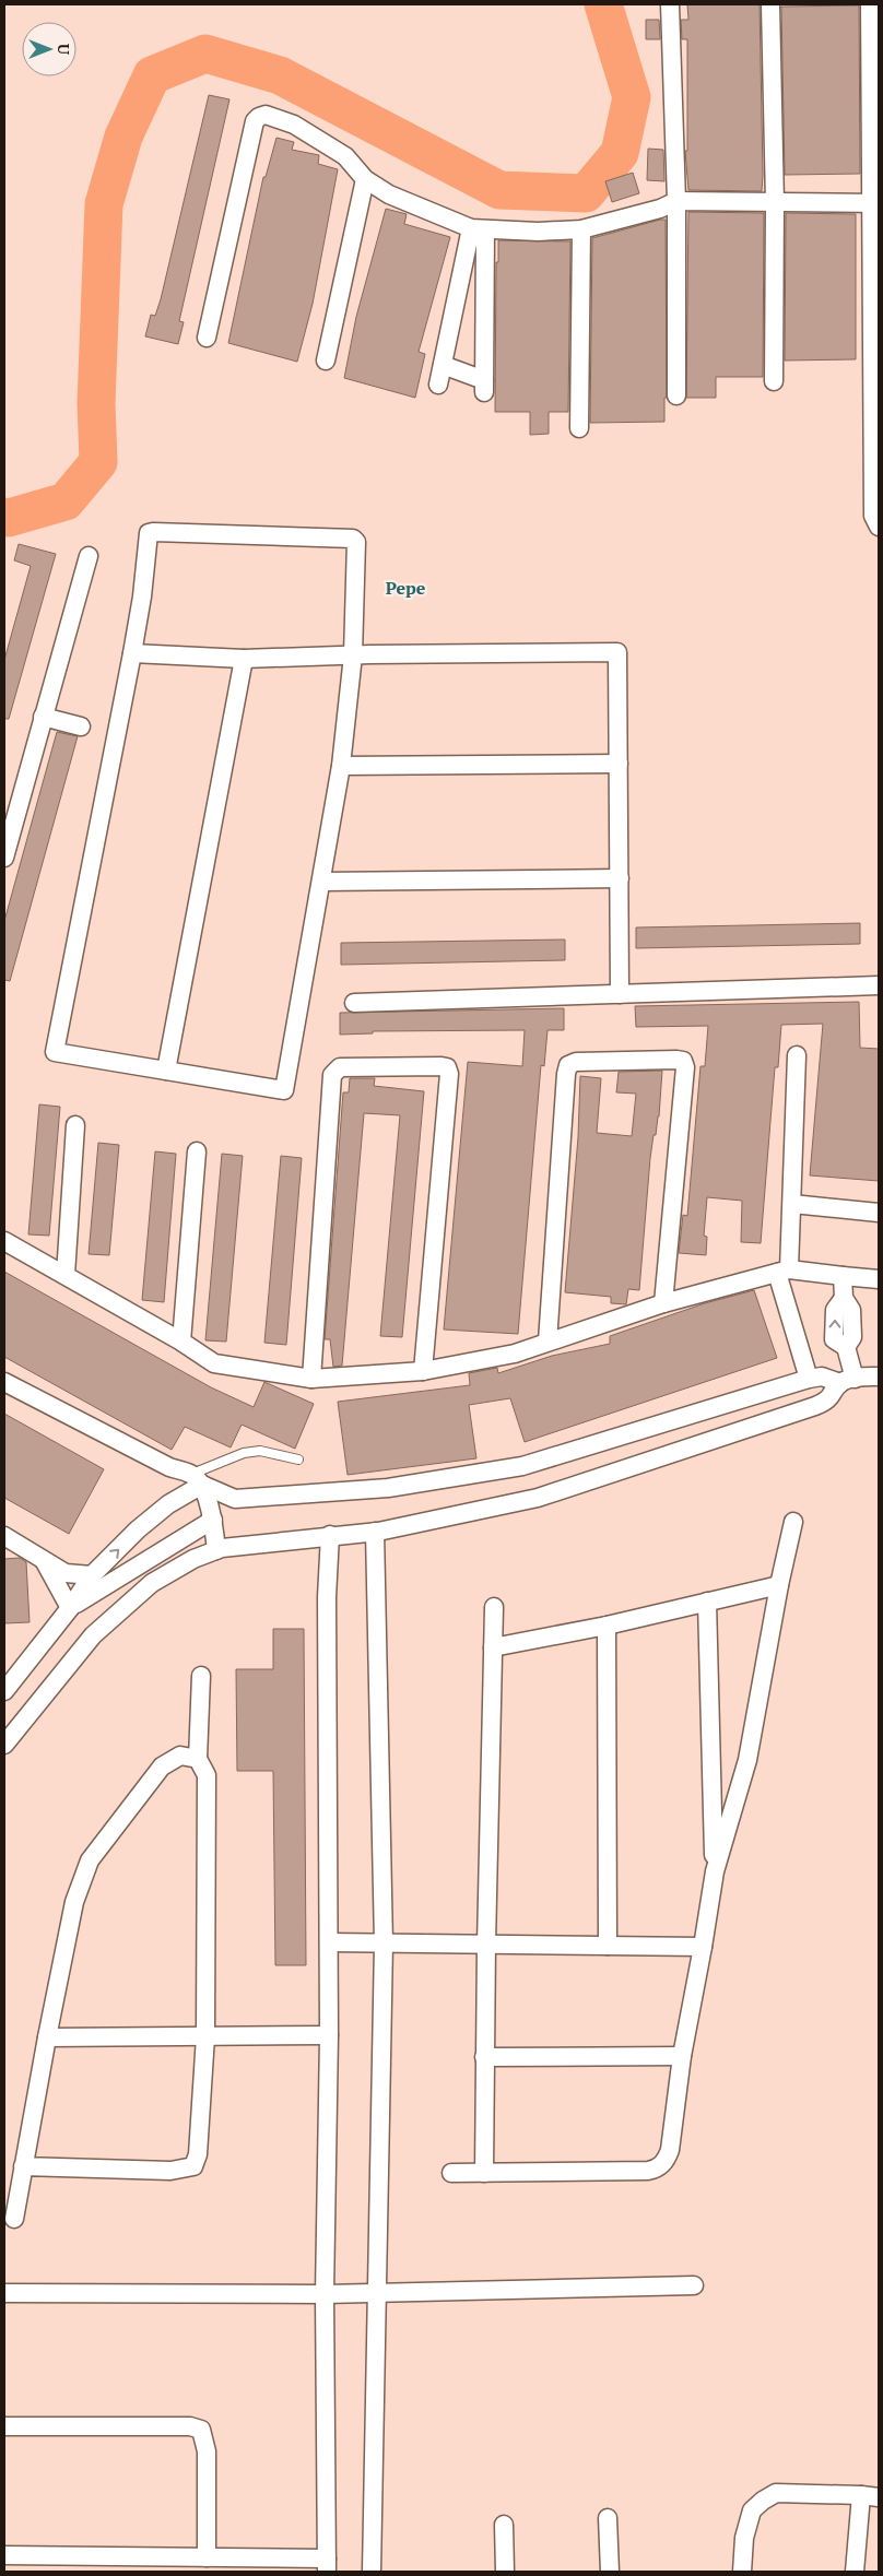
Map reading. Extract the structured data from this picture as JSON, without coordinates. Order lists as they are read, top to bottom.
{
  "districts": ["Pepe"],
  "north": "right"
}
